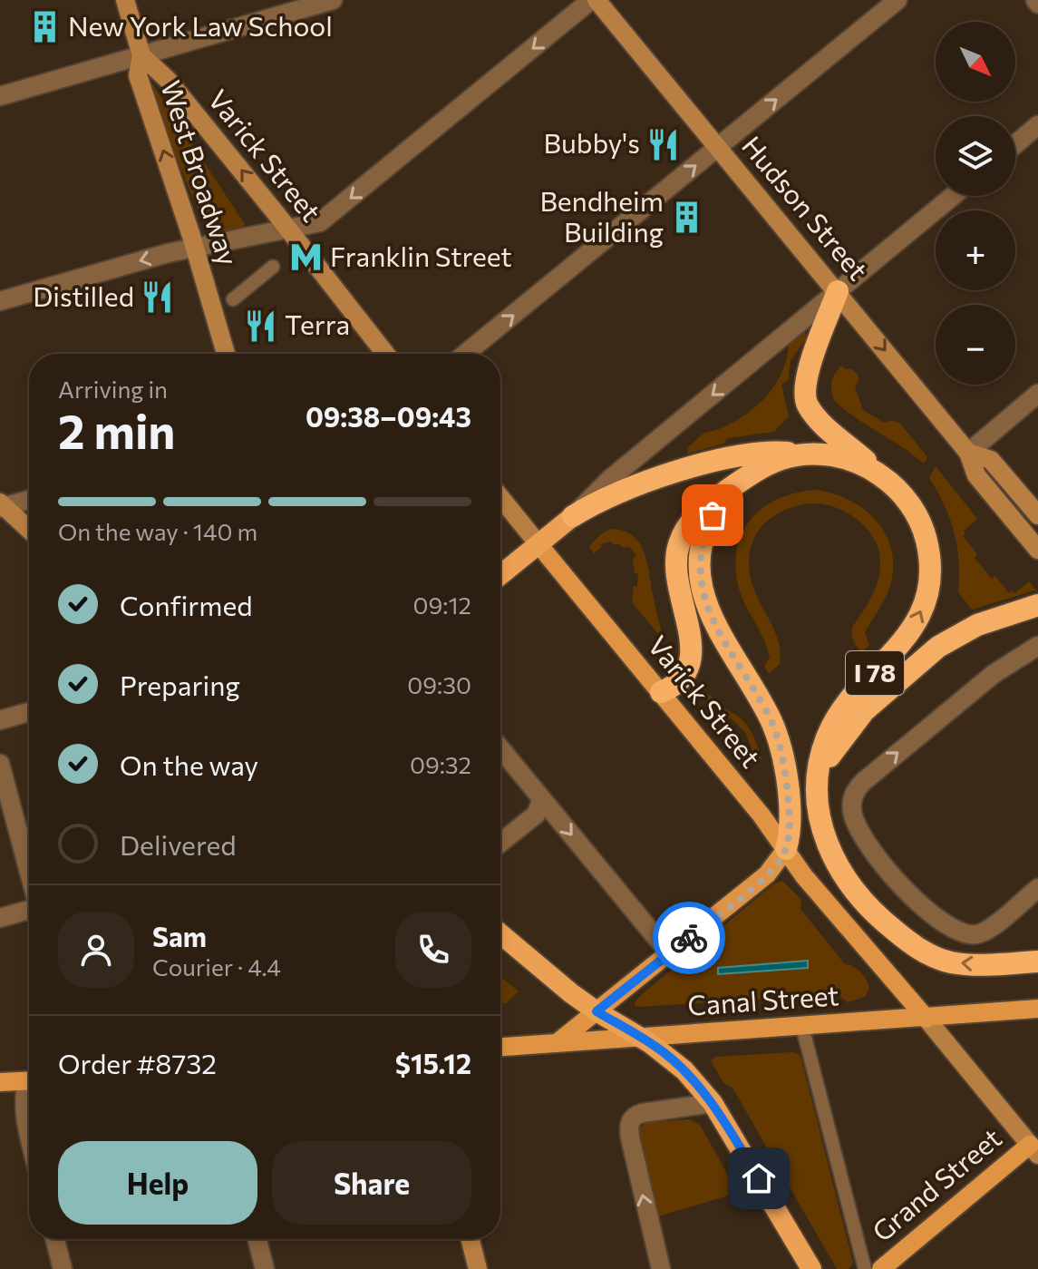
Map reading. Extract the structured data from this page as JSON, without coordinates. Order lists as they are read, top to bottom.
{
  "streets": {
    "highway": ["I 78"],
    "main road": [
      "Varick Street",
      "West Broadway",
      "Hudson Street",
      "Canal Street",
      "Grand Street"
    ]
  },
  "crossings": [
    ["Varick Street", "West Broadway"],
    ["Varick Street", "Canal Street"],
    ["Varick Street", "Grand Street"]
  ],
  "one_way": ["West Broadway"],
  "places": {
    "building": ["New York Law School", "Bendheim Building"],
    "restaurant": ["Bubby's", "Distilled", "Terra"],
    "metro station": ["Franklin Street"]
  },
  "north": "bottom right",
  "page": {
    "map_buttons": ["+", "−"],
    "heading": ["2 min", "Arriving in", "09:38–09:43"],
    "panel": [
      "Sam",
      "Courier · 4.4",
      "Order #8732",
      "$15.12"
    ],
    "bar": "On the way · 140 m",
    "list": [
      ["Confirmed", "09:12"],
      ["Preparing", "09:30"],
      ["On the way", "09:32"],
      "Delivered"
    ],
    "buttons": ["Help", "Share"]
  }
}
